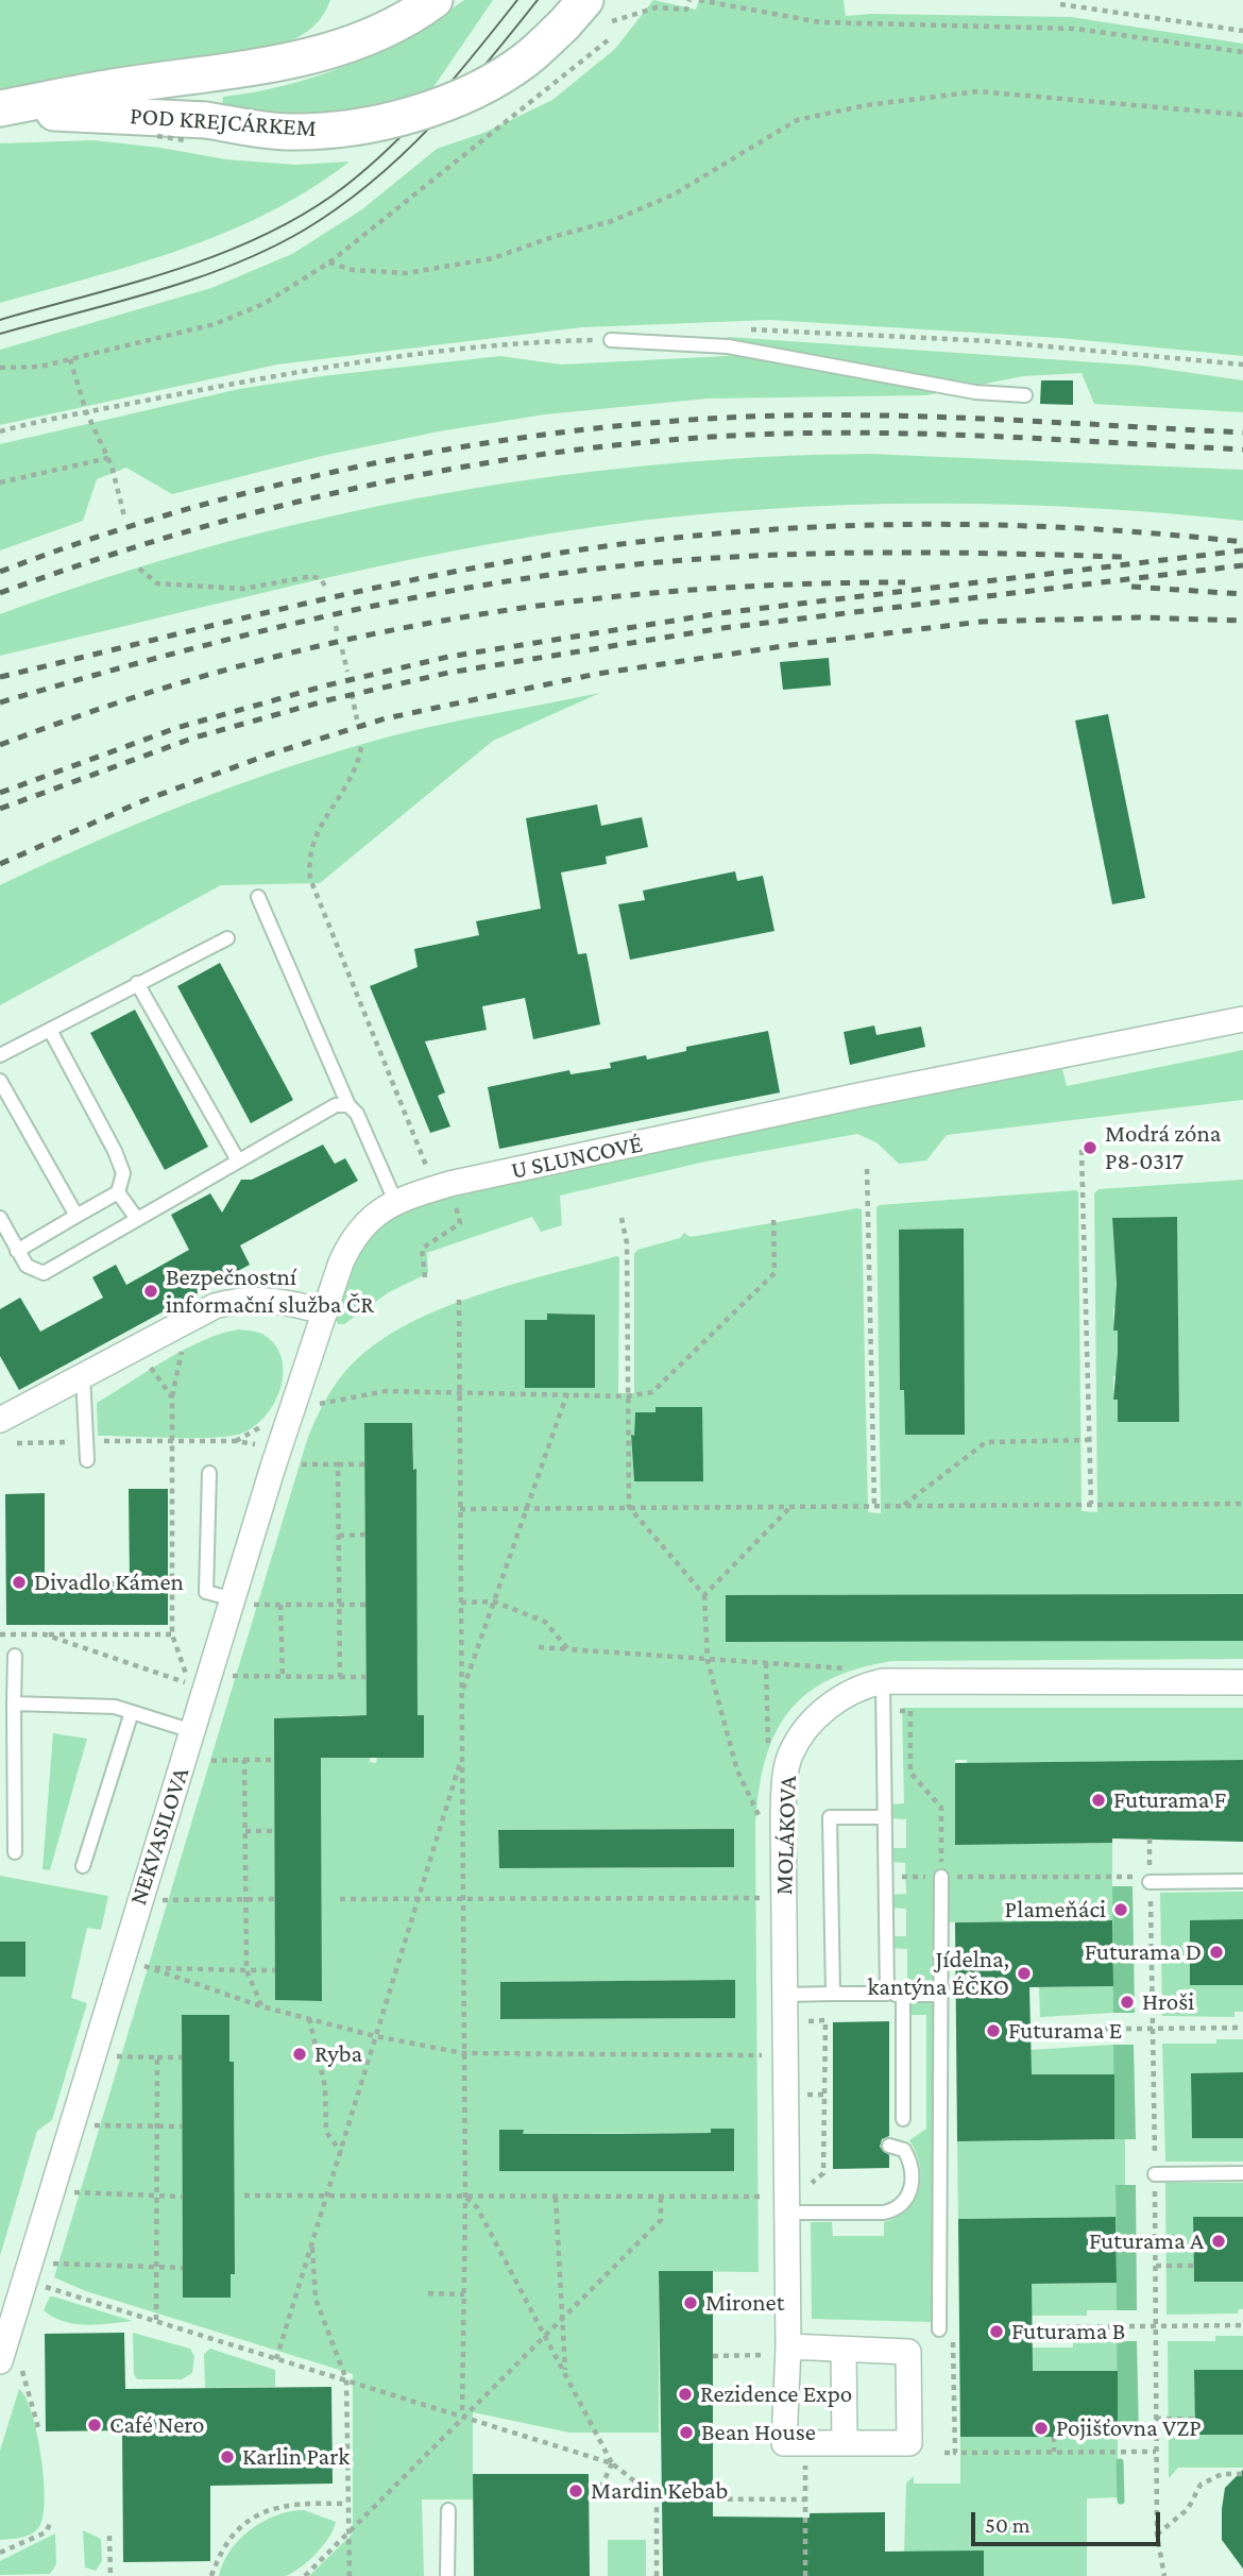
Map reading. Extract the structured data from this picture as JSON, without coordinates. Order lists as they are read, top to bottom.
{
  "streets": {
    "main road": ["POD KREJCÁRKEM"],
    "street": ["U SLUNCOVÉ", "MOLÁKOVA", "NEKVASILOVA"]
  },
  "crossings": [
    ["U SLUNCOVÉ", "NEKVASILOVA"]
  ],
  "places": [
    "Modrá zóna P8-0317",
    "Bezpečnostní informační služba ČR",
    "Divadlo Kámen",
    "Futurama F",
    "Plameňáci",
    "Futurama D",
    "Jídelna, kantýna ÉČKO",
    "Hroši",
    "Futurama E",
    "Ryba",
    "Futurama A",
    "Mironet",
    "Futurama B",
    "Rezidence Expo",
    "Café Nero",
    "Pojišťovna VZP",
    "Bean House",
    "Karlin Park",
    "Mardin Kebab"
  ],
  "scale_bar": "50 m"
}
